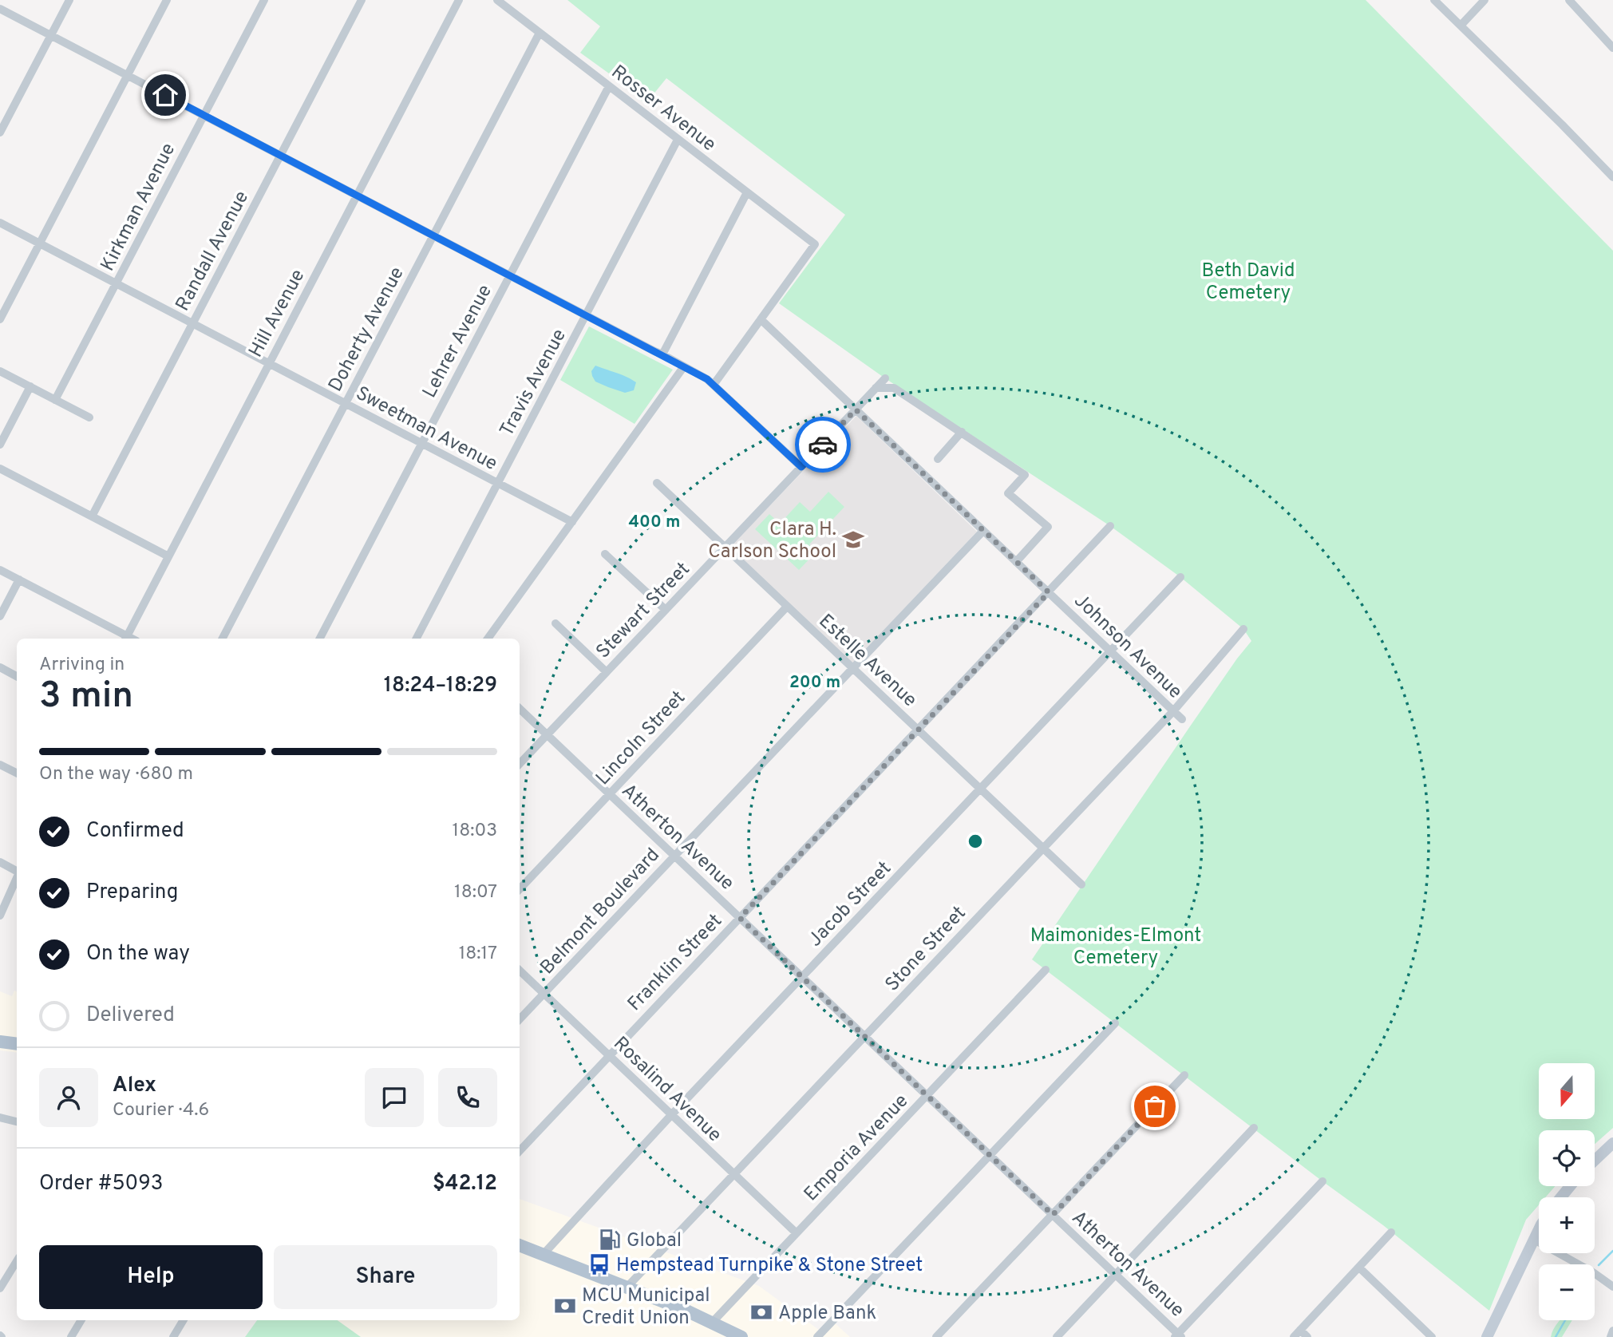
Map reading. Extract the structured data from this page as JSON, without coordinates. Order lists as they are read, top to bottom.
{
  "streets": {
    "street": [
      "Rosser Avenue",
      "Kirkman Avenue",
      "Randall Avenue",
      "Hill Avenue",
      "Doherty Avenue",
      "Lehrer Avenue",
      "Travis Avenue",
      "Sweetman Avenue",
      "Stewart Street",
      "Johnson Avenue",
      "Estelle Avenue",
      "Lincoln Street",
      "Atherton Avenue",
      "Jacob Street",
      "Belmont Boulevard",
      "Stone Street",
      "Franklin Street",
      "Rosalind Avenue",
      "Emporia Avenue"
    ]
  },
  "crossings": [
    ["Rosser Avenue", "Doherty Avenue"],
    ["Rosser Avenue", "Lehrer Avenue"],
    ["Rosser Avenue", "Travis Avenue"],
    ["Rosser Avenue", "Johnson Avenue"],
    ["Kirkman Avenue", "Sweetman Avenue"],
    ["Randall Avenue", "Sweetman Avenue"],
    ["Hill Avenue", "Sweetman Avenue"],
    ["Doherty Avenue", "Sweetman Avenue"],
    ["Lehrer Avenue", "Sweetman Avenue"],
    ["Travis Avenue", "Sweetman Avenue"],
    ["Stewart Street", "Johnson Avenue"],
    ["Stewart Street", "Estelle Avenue"],
    ["Stewart Street", "Atherton Avenue"],
    ["Johnson Avenue", "Jacob Street"],
    ["Johnson Avenue", "Belmont Boulevard"],
    ["Johnson Avenue", "Stone Street"],
    ["Johnson Avenue", "Franklin Street"],
    ["Estelle Avenue", "Lincoln Street"],
    ["Estelle Avenue", "Jacob Street"],
    ["Estelle Avenue", "Belmont Boulevard"],
    ["Estelle Avenue", "Stone Street"],
    ["Estelle Avenue", "Franklin Street"],
    ["Lincoln Street", "Atherton Avenue"],
    ["Atherton Avenue", "Jacob Street"],
    ["Atherton Avenue", "Belmont Boulevard"],
    ["Atherton Avenue", "Stone Street"],
    ["Atherton Avenue", "Franklin Street"],
    ["Atherton Avenue", "Emporia Avenue"],
    ["Jacob Street", "Rosalind Avenue"],
    ["Belmont Boulevard", "Rosalind Avenue"],
    ["Stone Street", "Rosalind Avenue"],
    ["Franklin Street", "Rosalind Avenue"],
    ["Rosalind Avenue", "Emporia Avenue"]
  ],
  "parks": ["Beth David Cemetery", "Maimonides-Elmont Cemetery"],
  "places": {
    "school or university": ["Clara H. Carlson School"],
    "fuel station": ["Global"],
    "bus stop": ["Hempstead Turnpike & Stone Street"],
    "bank": ["MCU Municipal Credit Union", "Apple Bank"]
  },
  "north": "bottom",
  "page": {
    "heading": ["3 min", "Arriving in", "18:24–18:29"],
    "panel": [
      "Alex",
      "Courier · 4.6",
      "Order #5093",
      "$42.12"
    ],
    "bar": "On the way · 680 m",
    "list": [
      ["Confirmed", "18:03"],
      ["Preparing", "18:07"],
      ["On the way", "18:17"],
      "Delivered"
    ],
    "map_buttons": ["+", "−"],
    "buttons": ["Help", "Share"]
  },
  "rings": ["400 m", "200 m"]
}
